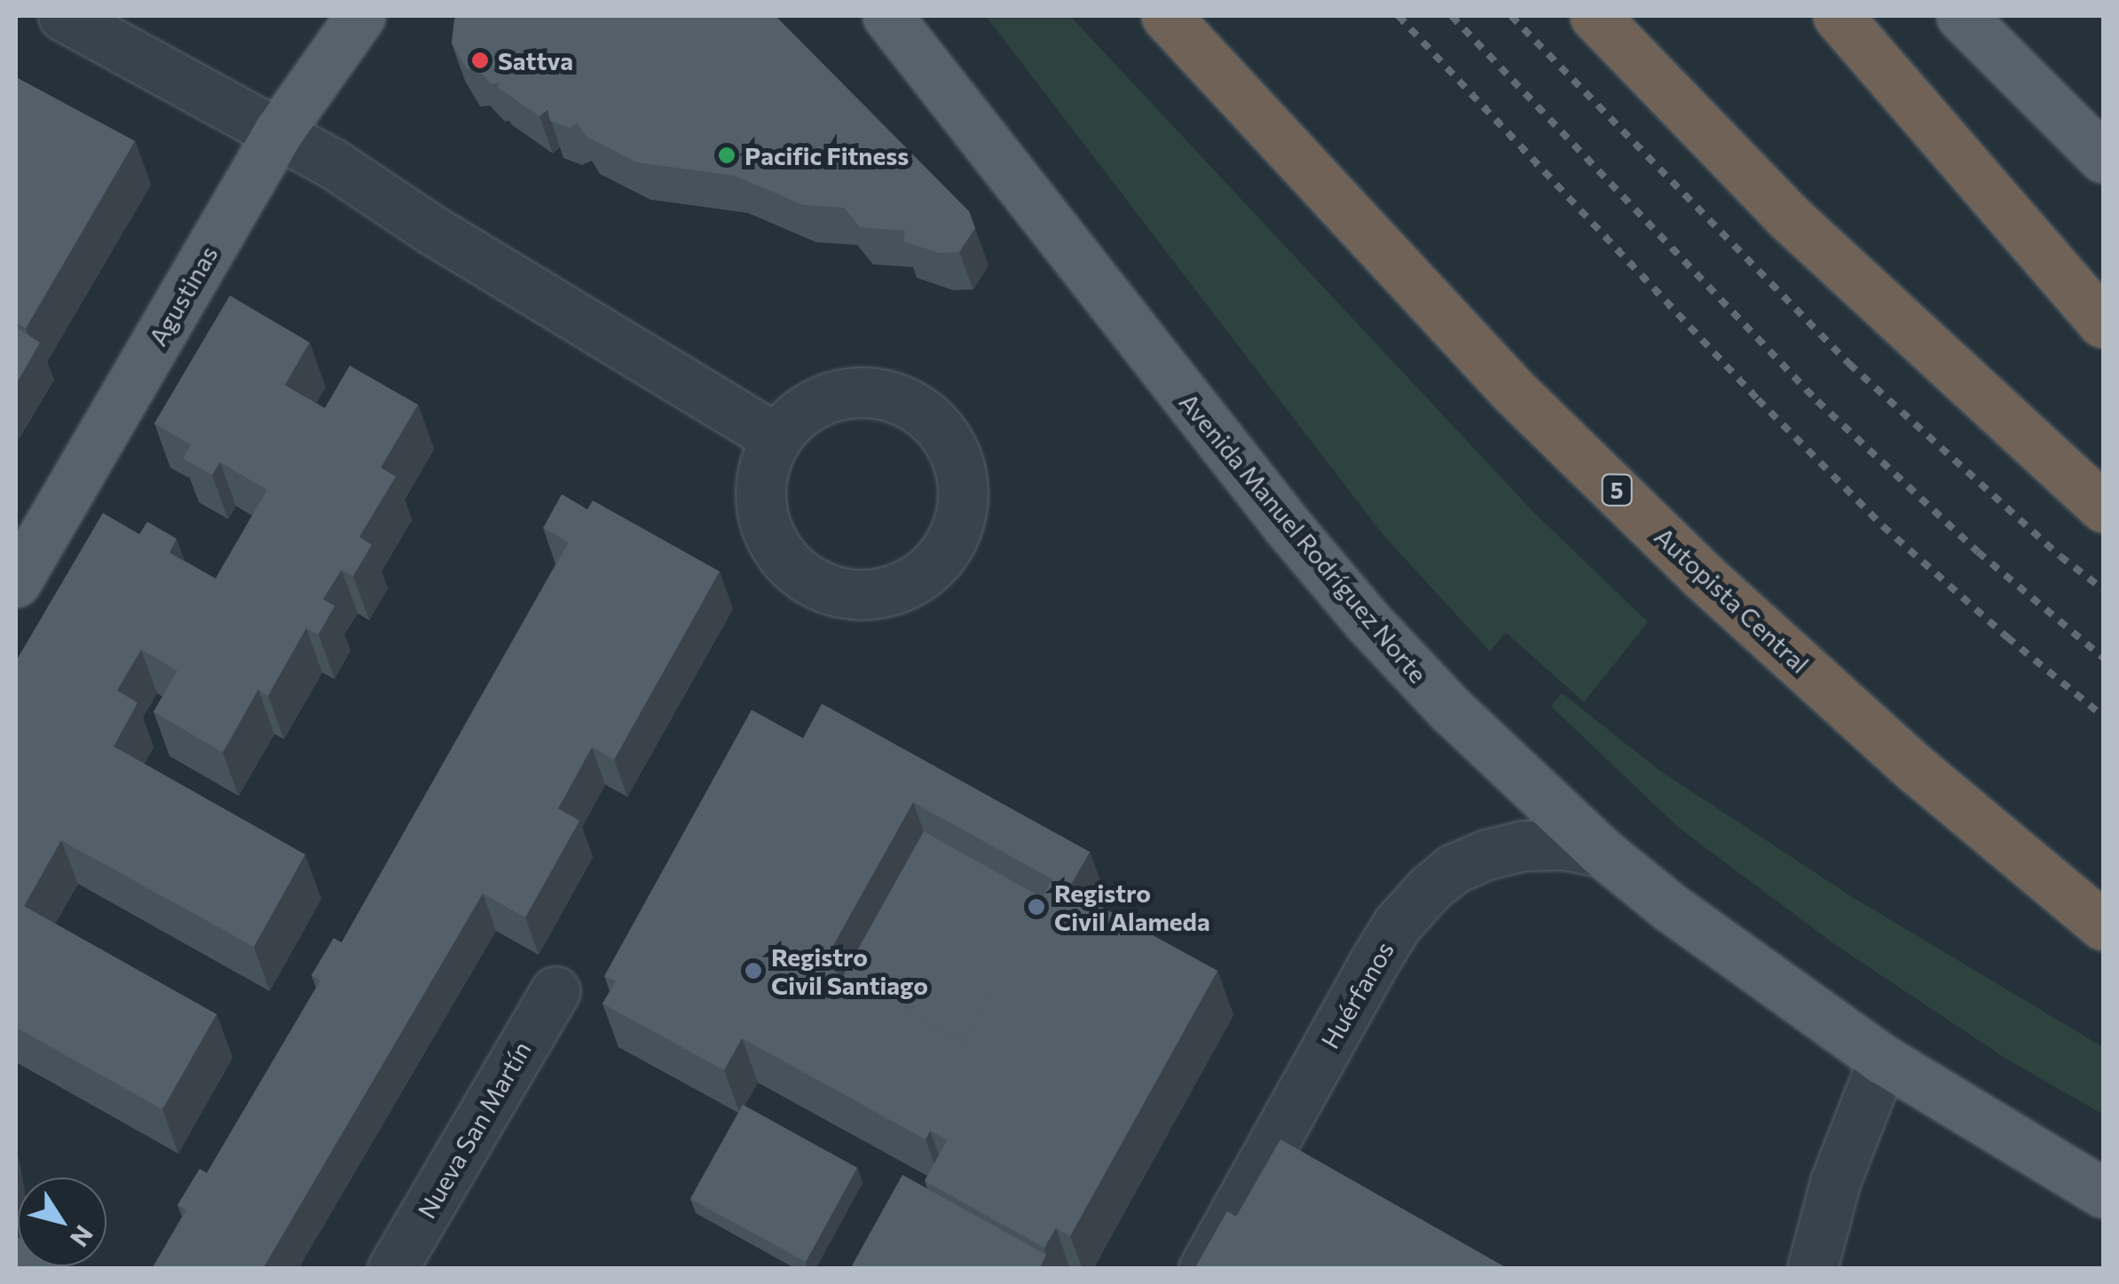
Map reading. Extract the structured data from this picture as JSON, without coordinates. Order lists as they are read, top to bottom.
{
  "streets": {
    "highway": ["5", "Autopista Central"],
    "main road": ["Agustinas", "Avenida Manuel Rodríguez Norte"],
    "street": ["Huérfanos", "Nueva San Martín"]
  },
  "crossings": [
    ["Avenida Manuel Rodríguez Norte", "Huérfanos"]
  ],
  "places": [
    "Sattva",
    "Pacific Fitness",
    "Registro Civil Alameda",
    "Registro Civil Santiago"
  ],
  "north": "bottom right"
}
